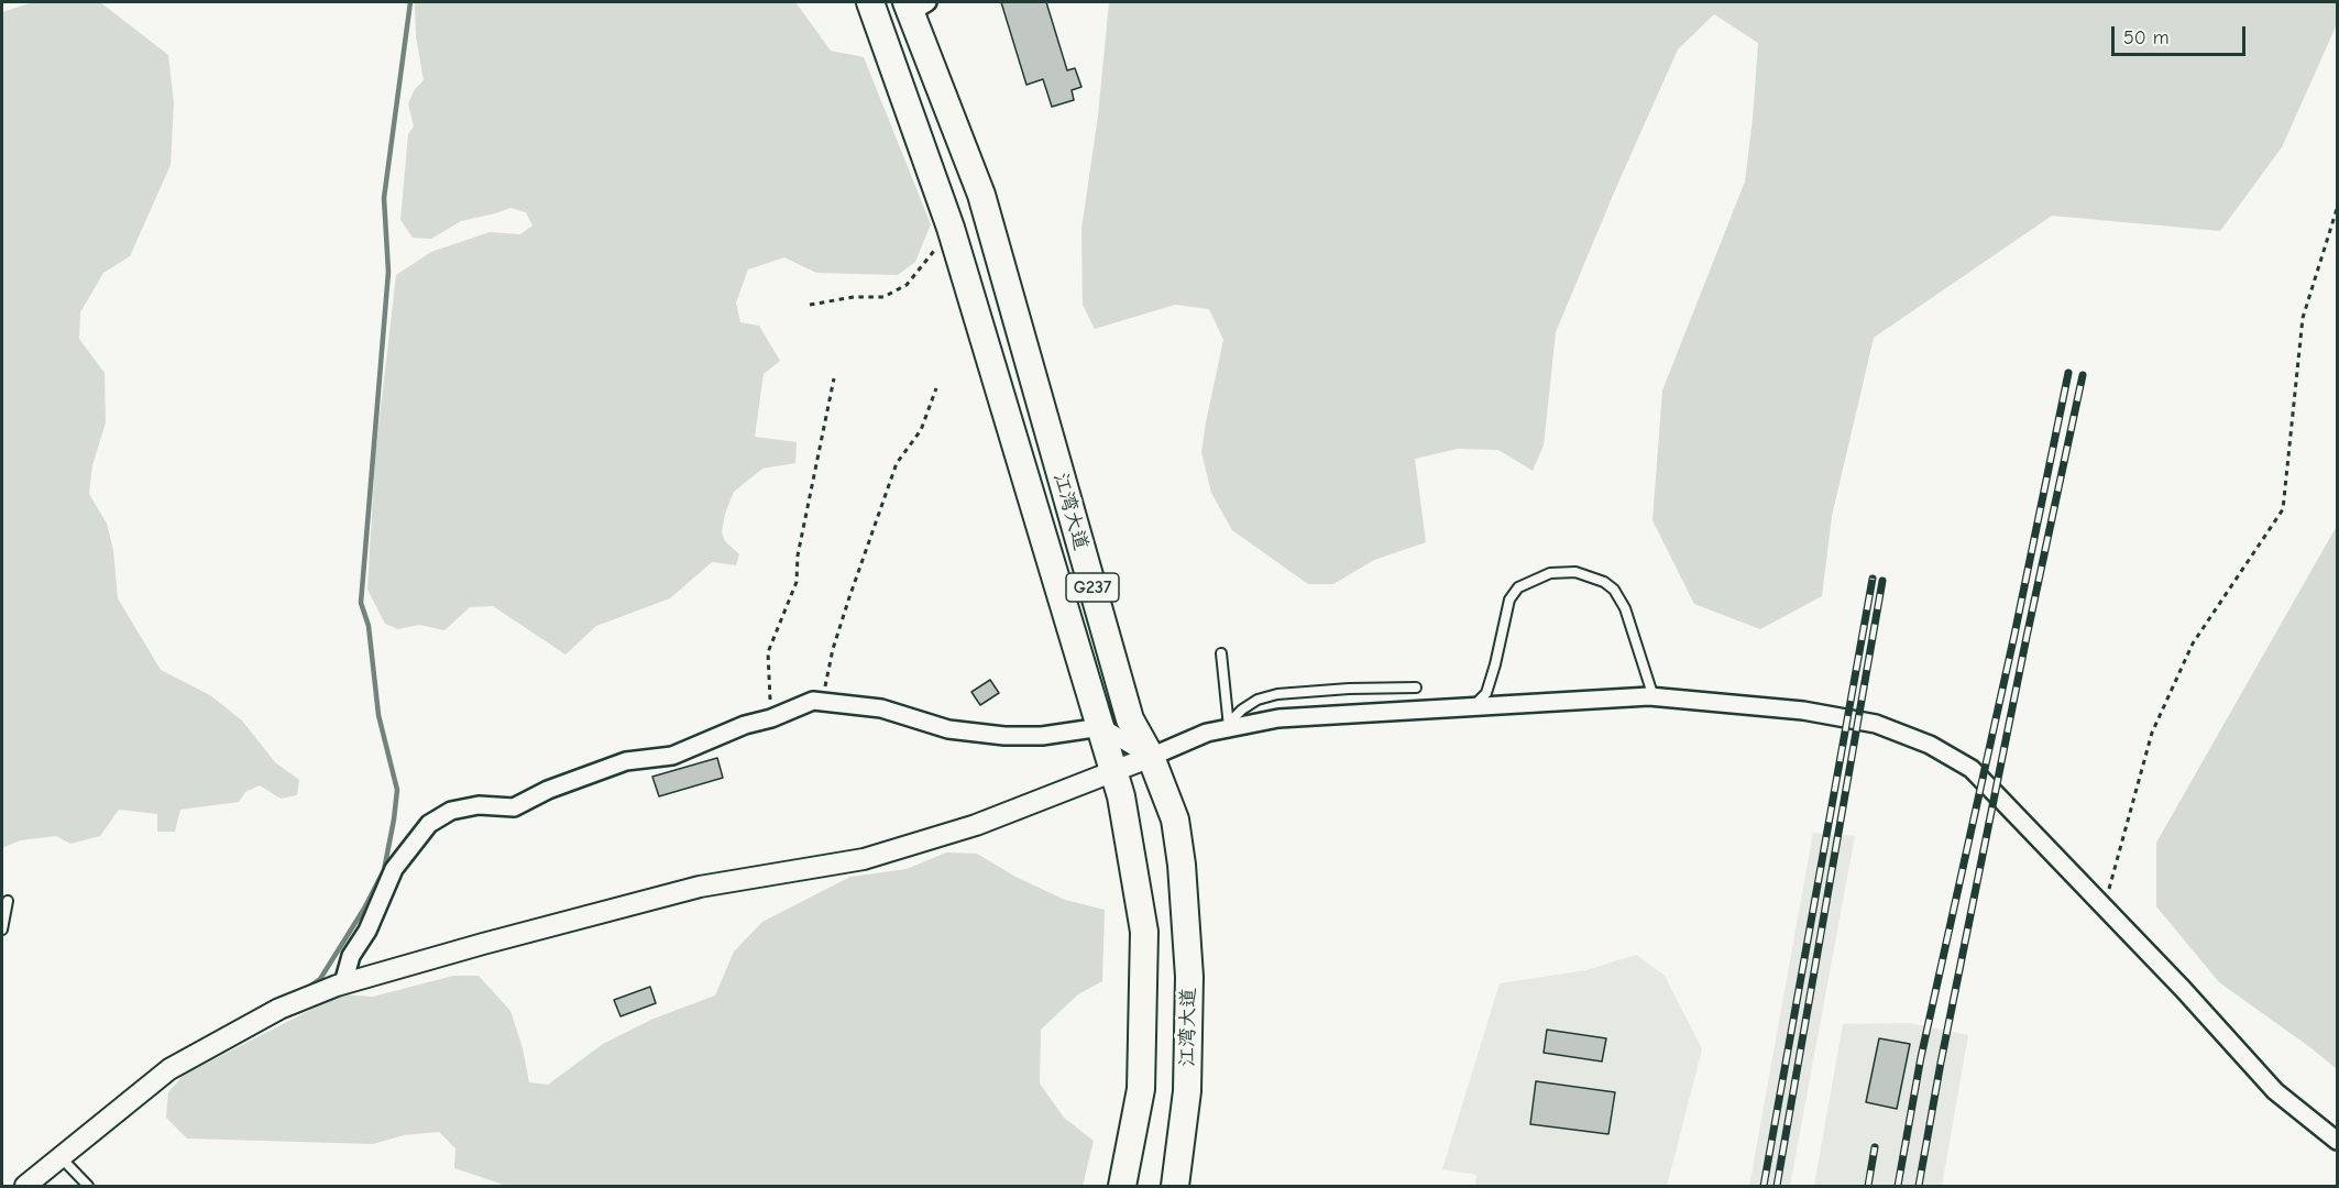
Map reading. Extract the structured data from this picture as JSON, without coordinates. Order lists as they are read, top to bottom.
{
  "streets": {
    "highway": ["江湾大道", "G237"]
  },
  "scale_bar": "50 m"
}
